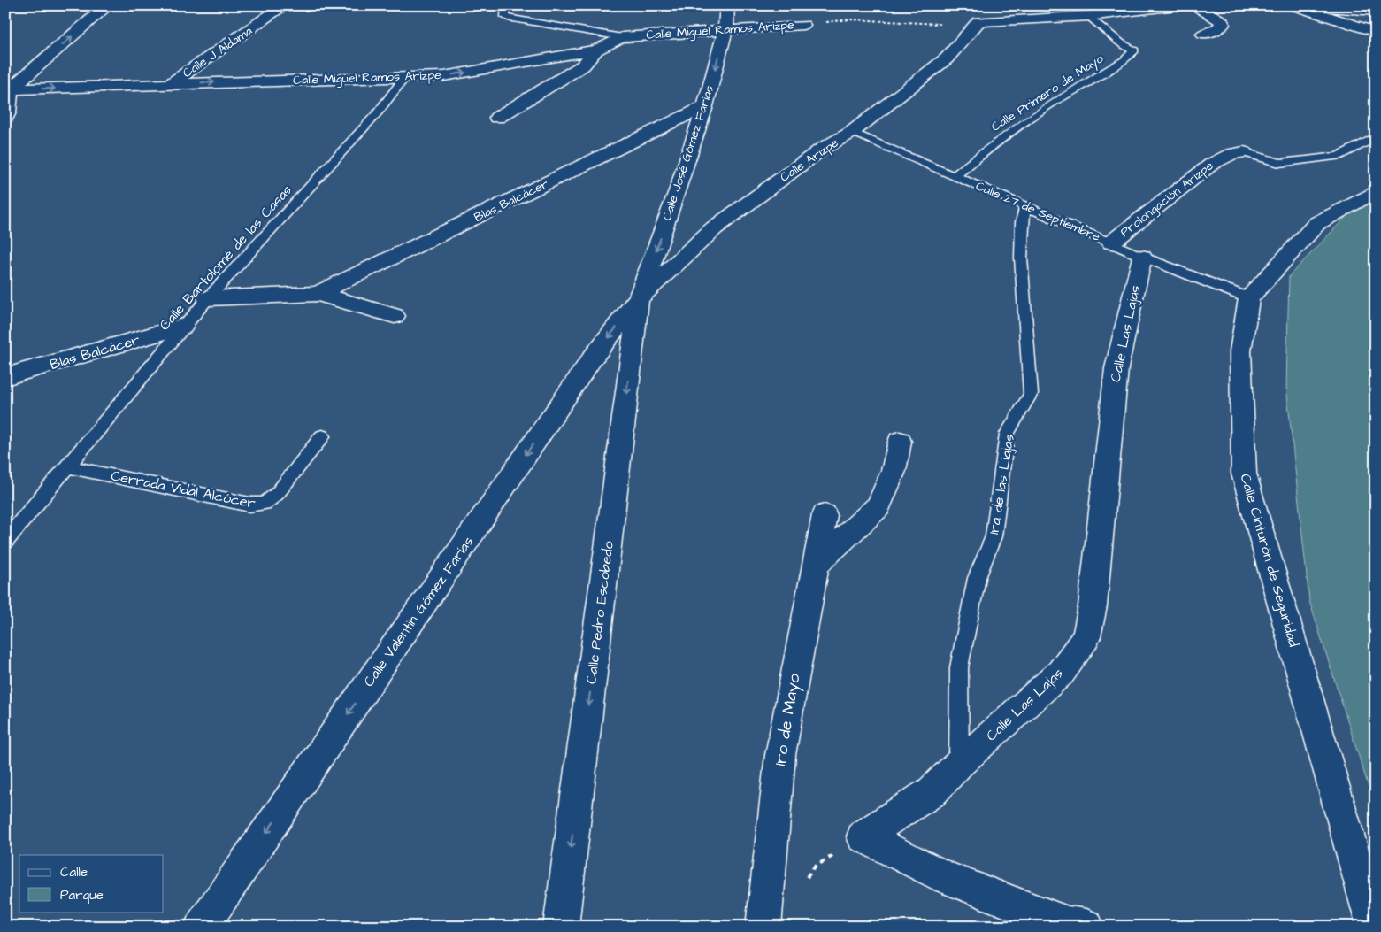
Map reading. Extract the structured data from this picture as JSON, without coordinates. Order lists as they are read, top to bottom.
{
  "streets": {
    "street": [
      "Calle Miguel Ramos Arizpe",
      "Calle J Aldama",
      "Calle José Gómez Farías",
      "Calle Arizpe",
      "Prolongación Arizpe",
      "Blas Balcácer",
      "Calle Las Lajas",
      "Calle Cinturón de Seguridad",
      "Calle Valentin Gómez Farías",
      "Calle Pedro Escobedo",
      "1ro de Mayo"
    ],
    "lane": [
      "Calle Primero de Mayo",
      "Calle 27 de Septiembre",
      "Calle Bartolomé de las Casas",
      "1ra de las Liajas",
      "Cerrada Vidal Alcócer"
    ]
  },
  "crossings": [
    ["Calle Miguel Ramos Arizpe", "Calle J Aldama"],
    ["Calle Miguel Ramos Arizpe", "Calle José Gómez Farías"],
    ["Calle Miguel Ramos Arizpe", "Calle Bartolomé de las Casas"],
    ["Calle Primero de Mayo", "Calle 27 de Septiembre"],
    ["Calle José Gómez Farías", "Calle Arizpe"],
    ["Calle José Gómez Farías", "Blas Balcácer"],
    ["Calle José Gómez Farías", "Calle Valentin Gómez Farías"],
    ["Calle José Gómez Farías", "Calle Pedro Escobedo"],
    ["Calle Arizpe", "Calle 27 de Septiembre"],
    ["Calle Arizpe", "Calle Valentin Gómez Farías"],
    ["Calle Arizpe", "Calle Pedro Escobedo"],
    ["Prolongación Arizpe", "Calle 27 de Septiembre"],
    ["Blas Balcácer", "Calle Bartolomé de las Casas"],
    ["Calle 27 de Septiembre", "Calle Las Lajas"],
    ["Calle 27 de Septiembre", "1ra de las Liajas"],
    ["Calle 27 de Septiembre", "Calle Cinturón de Seguridad"],
    ["Calle Bartolomé de las Casas", "Cerrada Vidal Alcócer"],
    ["Calle Las Lajas", "1ra de las Liajas"],
    ["Calle Valentin Gómez Farías", "Calle Pedro Escobedo"]
  ],
  "one_way": [
    "Calle Miguel Ramos Arizpe",
    "Calle José Gómez Farías",
    "Calle Valentin Gómez Farías",
    "Calle Pedro Escobedo"
  ],
  "legend": ["Calle", "Parque"]
}
